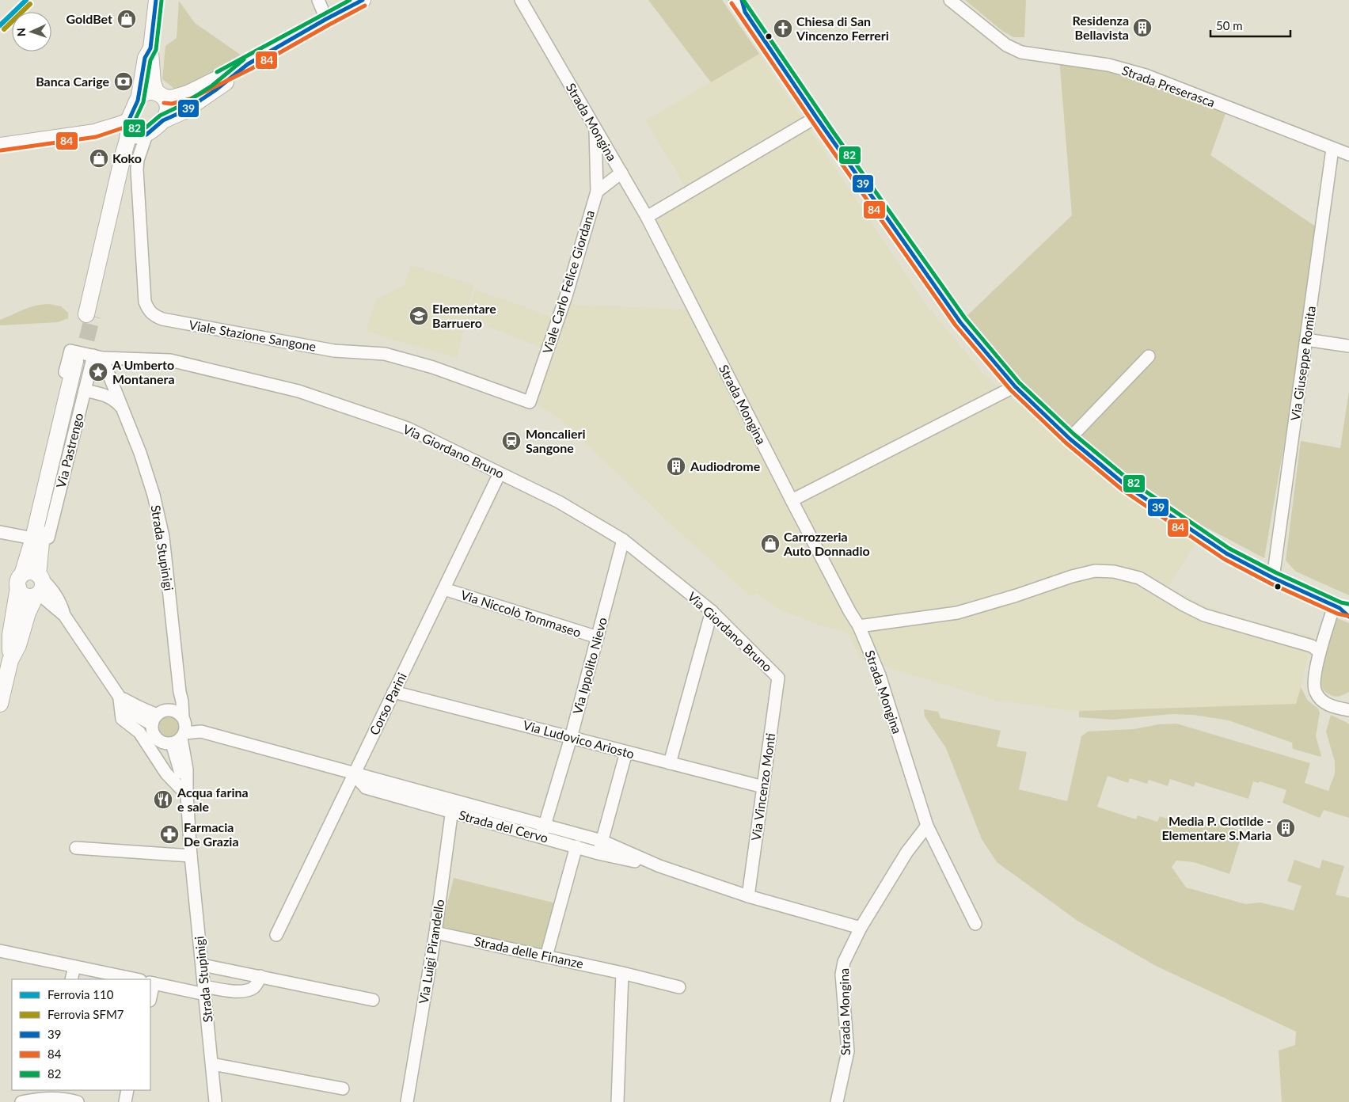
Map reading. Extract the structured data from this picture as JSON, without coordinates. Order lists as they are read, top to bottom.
{
  "streets": {
    "main road": ["Via Pastrengo"],
    "street": [
      "Strada Preserasca",
      "Strada Mongina",
      "Viale Carlo Felice Giordana",
      "Viale Stazione Sangone",
      "Via Giuseppe Romita",
      "Via Giordano Bruno",
      "Strada Stupinigi",
      "Via Niccolò Tommaseo",
      "Via Ippolito Nievo",
      "Corso Parini",
      "Via Ludovico Ariosto",
      "Via Vincenzo Monti",
      "Strada del Cervo",
      "Via Luigi Pirandello",
      "Strada delle Finanze"
    ]
  },
  "crossings": [
    ["Strada Preserasca", "Via Giuseppe Romita"],
    ["Strada Mongina", "Viale Carlo Felice Giordana"],
    ["Strada Mongina", "Strada del Cervo"],
    ["Viale Carlo Felice Giordana", "Viale Stazione Sangone"],
    ["Via Pastrengo", "Via Giordano Bruno"],
    ["Via Pastrengo", "Strada Stupinigi"],
    ["Via Giordano Bruno", "Strada Stupinigi"],
    ["Via Giordano Bruno", "Via Ippolito Nievo"],
    ["Via Giordano Bruno", "Corso Parini"],
    ["Via Giordano Bruno", "Via Vincenzo Monti"],
    ["Strada Stupinigi", "Strada del Cervo"],
    ["Via Niccolò Tommaseo", "Via Ippolito Nievo"],
    ["Via Niccolò Tommaseo", "Corso Parini"],
    ["Via Ippolito Nievo", "Via Ludovico Ariosto"],
    ["Via Ippolito Nievo", "Strada del Cervo"],
    ["Corso Parini", "Via Ludovico Ariosto"],
    ["Corso Parini", "Strada del Cervo"],
    ["Via Ludovico Ariosto", "Via Vincenzo Monti"],
    ["Via Vincenzo Monti", "Strada del Cervo"],
    ["Strada del Cervo", "Via Luigi Pirandello"],
    ["Via Luigi Pirandello", "Strada delle Finanze"]
  ],
  "places": {
    "shop": ["GoldBet", "Koko", "Carrozzeria Auto Donnadio"],
    "building": ["Residenza Bellavista", "Audiodrome", "Media P. Clotilde - Elementare S.Maria"],
    "church": ["Chiesa di San Vincenzo Ferreri"],
    "bank": ["Banca Carige"],
    "school or university": ["Elementare Barruero"],
    "place": ["A Umberto Montanera"],
    "station": ["Moncalieri Sangone"],
    "restaurant": ["Acqua farina e sale"],
    "pharmacy": ["Farmacia De Grazia"]
  },
  "lines": [
    "rail line 110",
    "transit line 39",
    "transit line 82",
    "transit line 84",
    "rail line SFM7"
  ],
  "legend": [
    "Ferrovia 110",
    "Ferrovia SFM7",
    "39",
    "84",
    "82"
  ],
  "scale_bar": "50 m",
  "north": "left"
}
